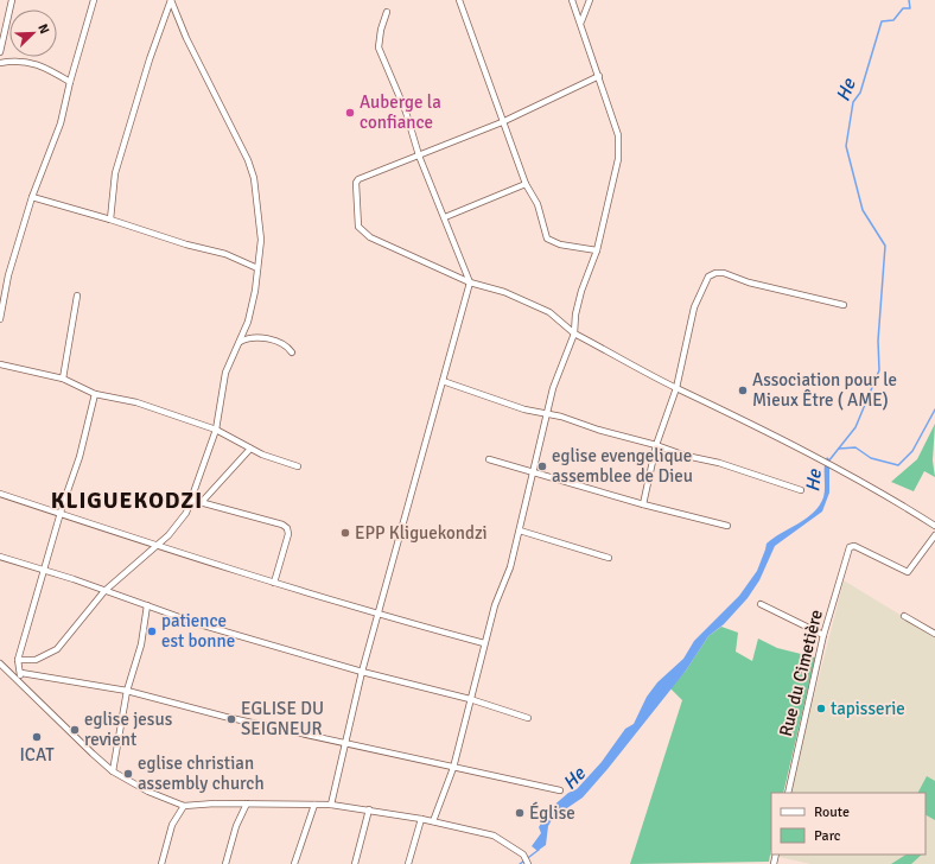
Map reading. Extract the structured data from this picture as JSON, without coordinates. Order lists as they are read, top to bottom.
{
  "streets": {
    "street": ["Rue du Cimetière"]
  },
  "districts": ["KLIGUEKODZI"],
  "water": ["He"],
  "places": [
    "Auberge la confiance",
    "Association pour le Mieux Être ( AME)",
    "eglise evengelique assemblee de Dieu",
    "EPP Kliguekondzi",
    "patience est bonne",
    "tapisserie",
    "EGLISE DU SEIGNEUR",
    "eglise jesus revient",
    "ICAT",
    "eglise christian assembly church",
    "Église"
  ],
  "legend": ["Route", "Parc"],
  "north": "top right"
}
